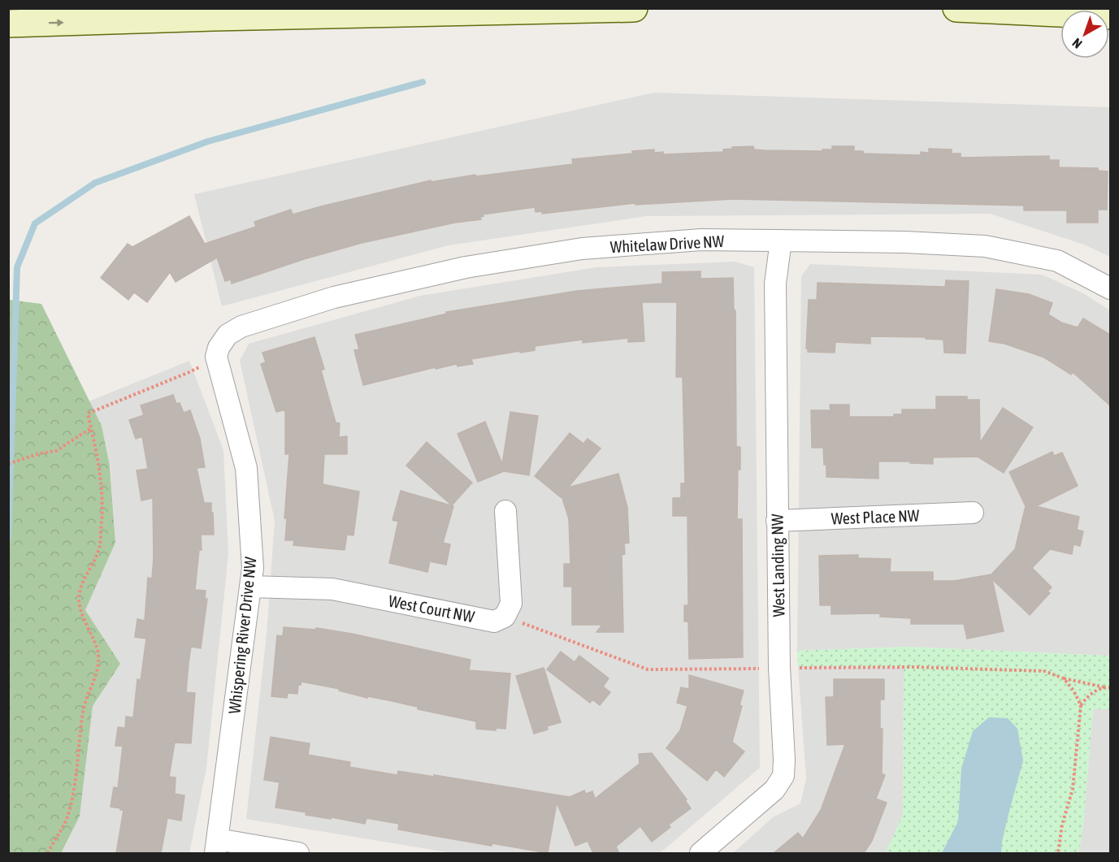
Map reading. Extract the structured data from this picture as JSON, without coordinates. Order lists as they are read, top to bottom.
{
  "streets": {
    "street": [
      "Whitelaw Drive NW",
      "West Place NW",
      "West Landing NW",
      "West Court NW",
      "Whispering River Drive NW"
    ]
  },
  "crossings": [
    ["Whitelaw Drive NW", "West Landing NW"],
    ["Whitelaw Drive NW", "Whispering River Drive NW"],
    ["West Place NW", "West Landing NW"],
    ["West Court NW", "Whispering River Drive NW"]
  ],
  "north": "bottom left"
}
